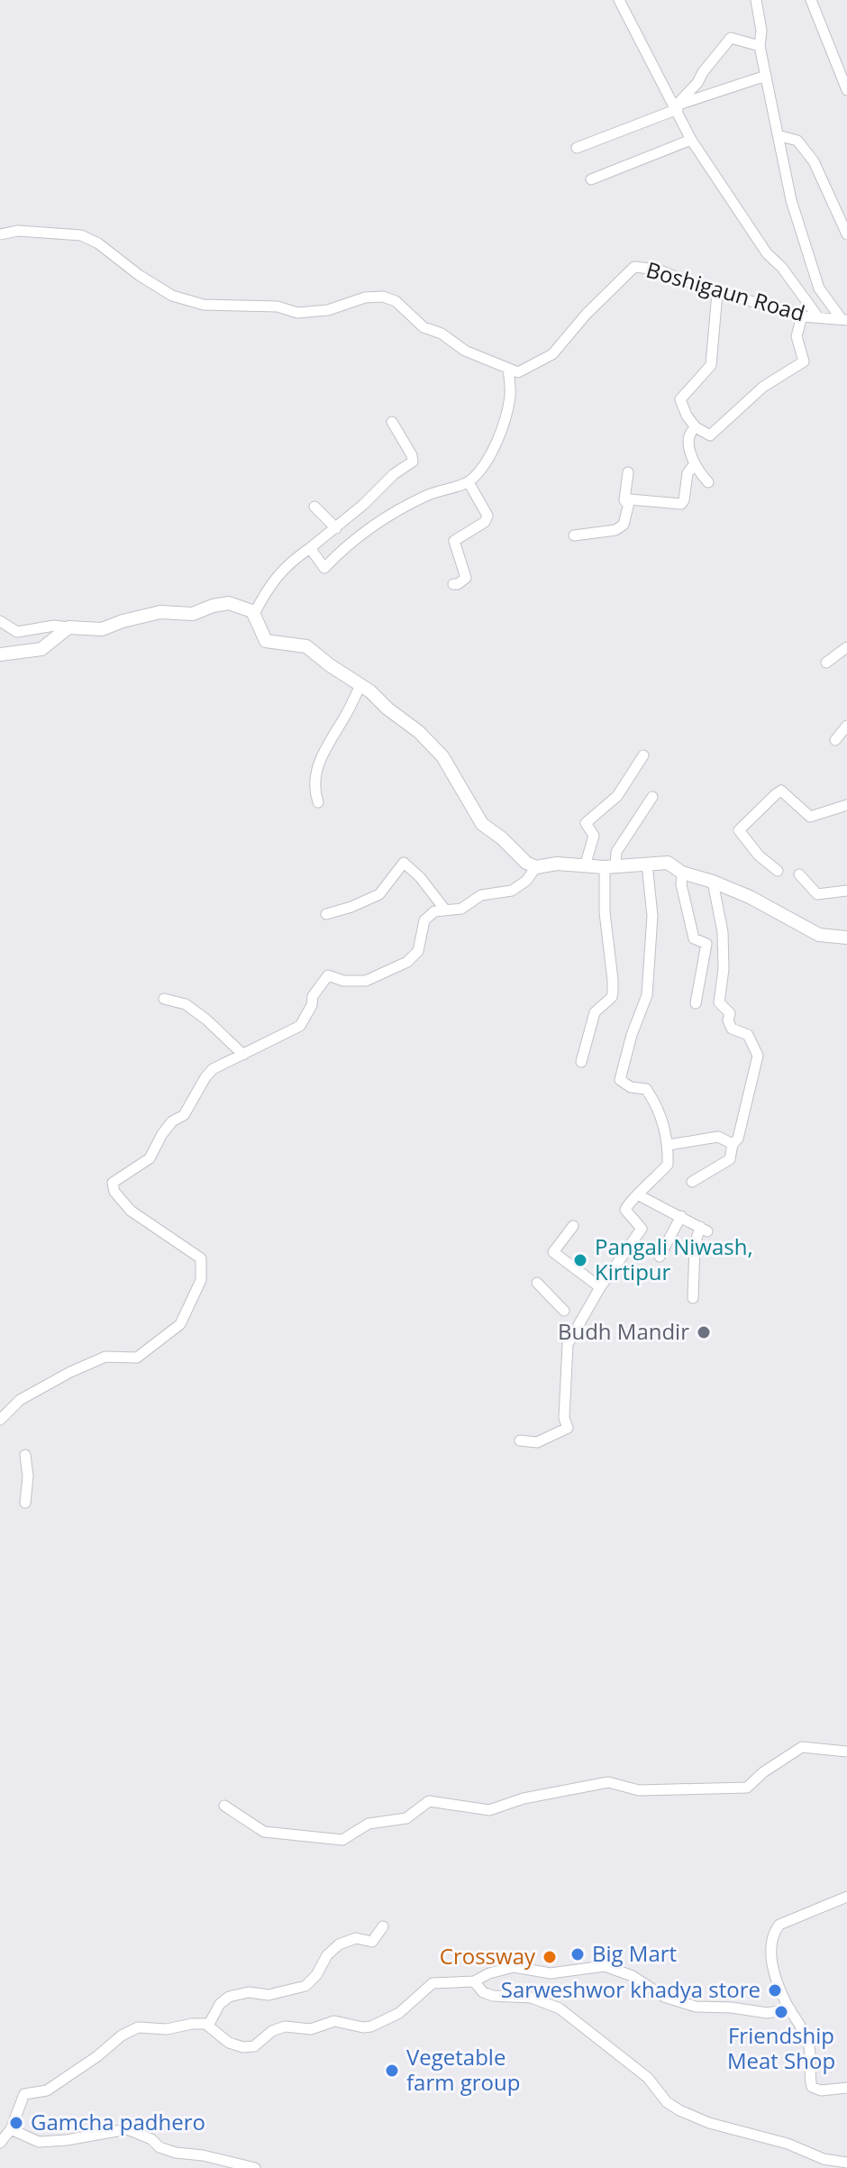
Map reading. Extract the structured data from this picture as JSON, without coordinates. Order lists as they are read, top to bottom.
{
  "streets": {
    "street": ["Boshigaun Road"]
  },
  "places": [
    "Pangali Niwash, Kirtipur",
    "Budh Mandir",
    "Big Mart",
    "Crossway",
    "Sarweshwor khadya store",
    "Friendship Meat Shop",
    "Vegetable farm group",
    "Gamcha padhero"
  ]
}
